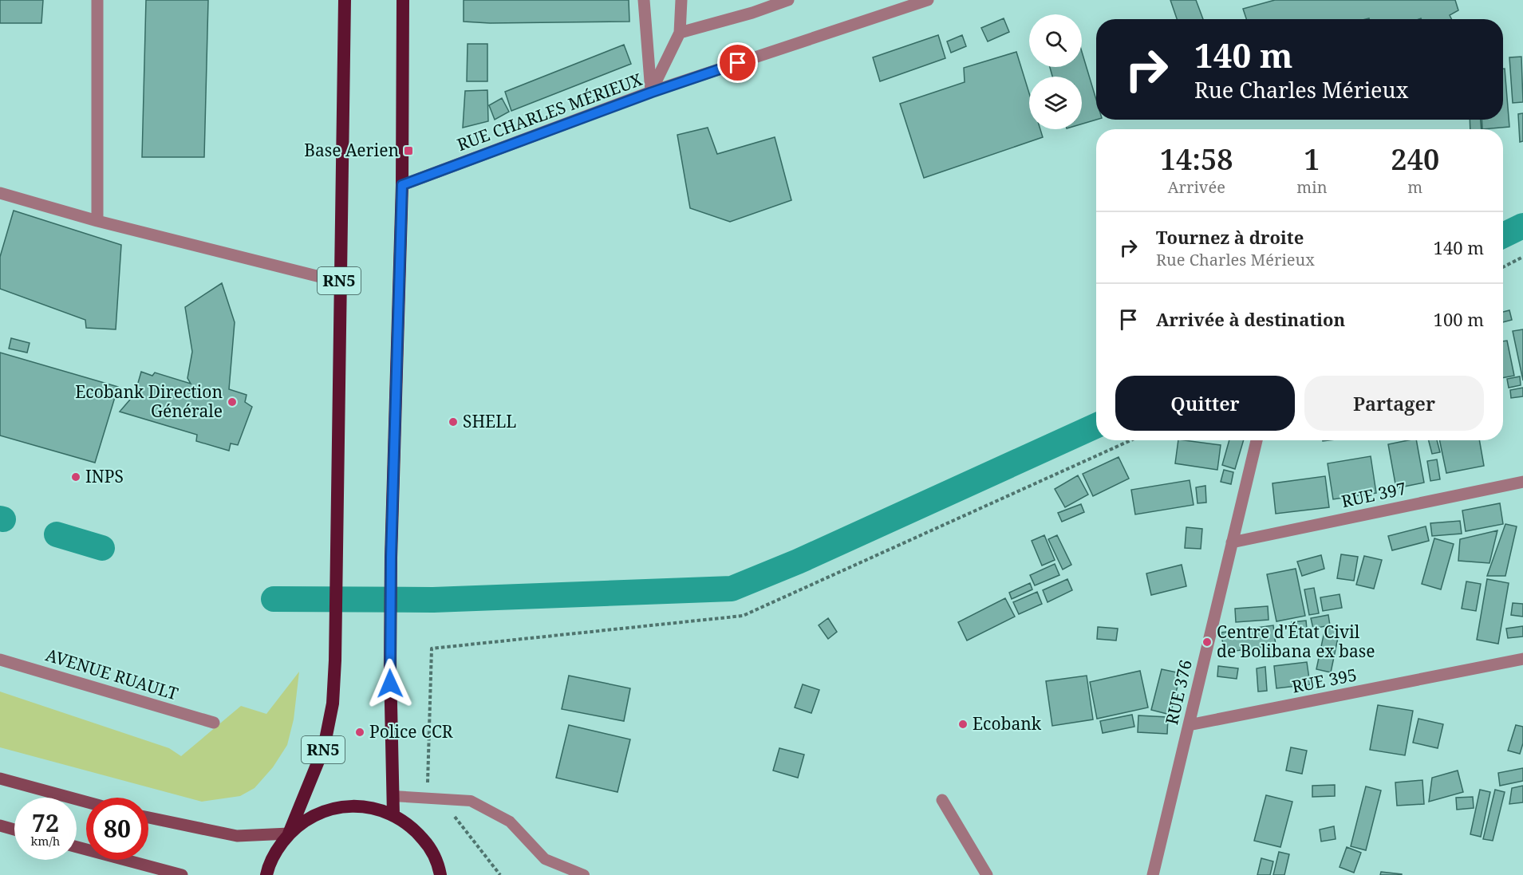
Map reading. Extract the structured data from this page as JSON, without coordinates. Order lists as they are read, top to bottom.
{
  "streets": {
    "highway": ["RN5"],
    "street": [
      "RUE CHARLES MÉRIEUX",
      "RUE 397",
      "AVENUE RUAULT",
      "RUE 395",
      "RUE 376"
    ]
  },
  "crossings": [
    ["RUE 397", "RUE 376"],
    ["RUE 395", "RUE 376"]
  ],
  "places": {
    "transit": ["Base Aerien"],
    "other": [
      "Ecobank Direction Générale",
      "SHELL",
      "INPS",
      "Centre d'État Civil de Bolibana ex base",
      "Ecobank",
      "Police CCR"
    ]
  },
  "page": {
    "turn": ["140 m", "Rue Charles Mérieux"],
    "eta": [
      "14:58",
      "Arrivée",
      "1",
      "min",
      "240",
      "m"
    ],
    "list": [
      {
        "name": "Tournez à droite",
        "note": "Rue Charles Mérieux",
        "value": "140 m"
      },
      {
        "name": "Arrivée à destination",
        "value": "100 m"
      }
    ],
    "buttons": ["Quitter", "Partager"],
    "speed": "72 km/h",
    "limit": "80"
  }
}
